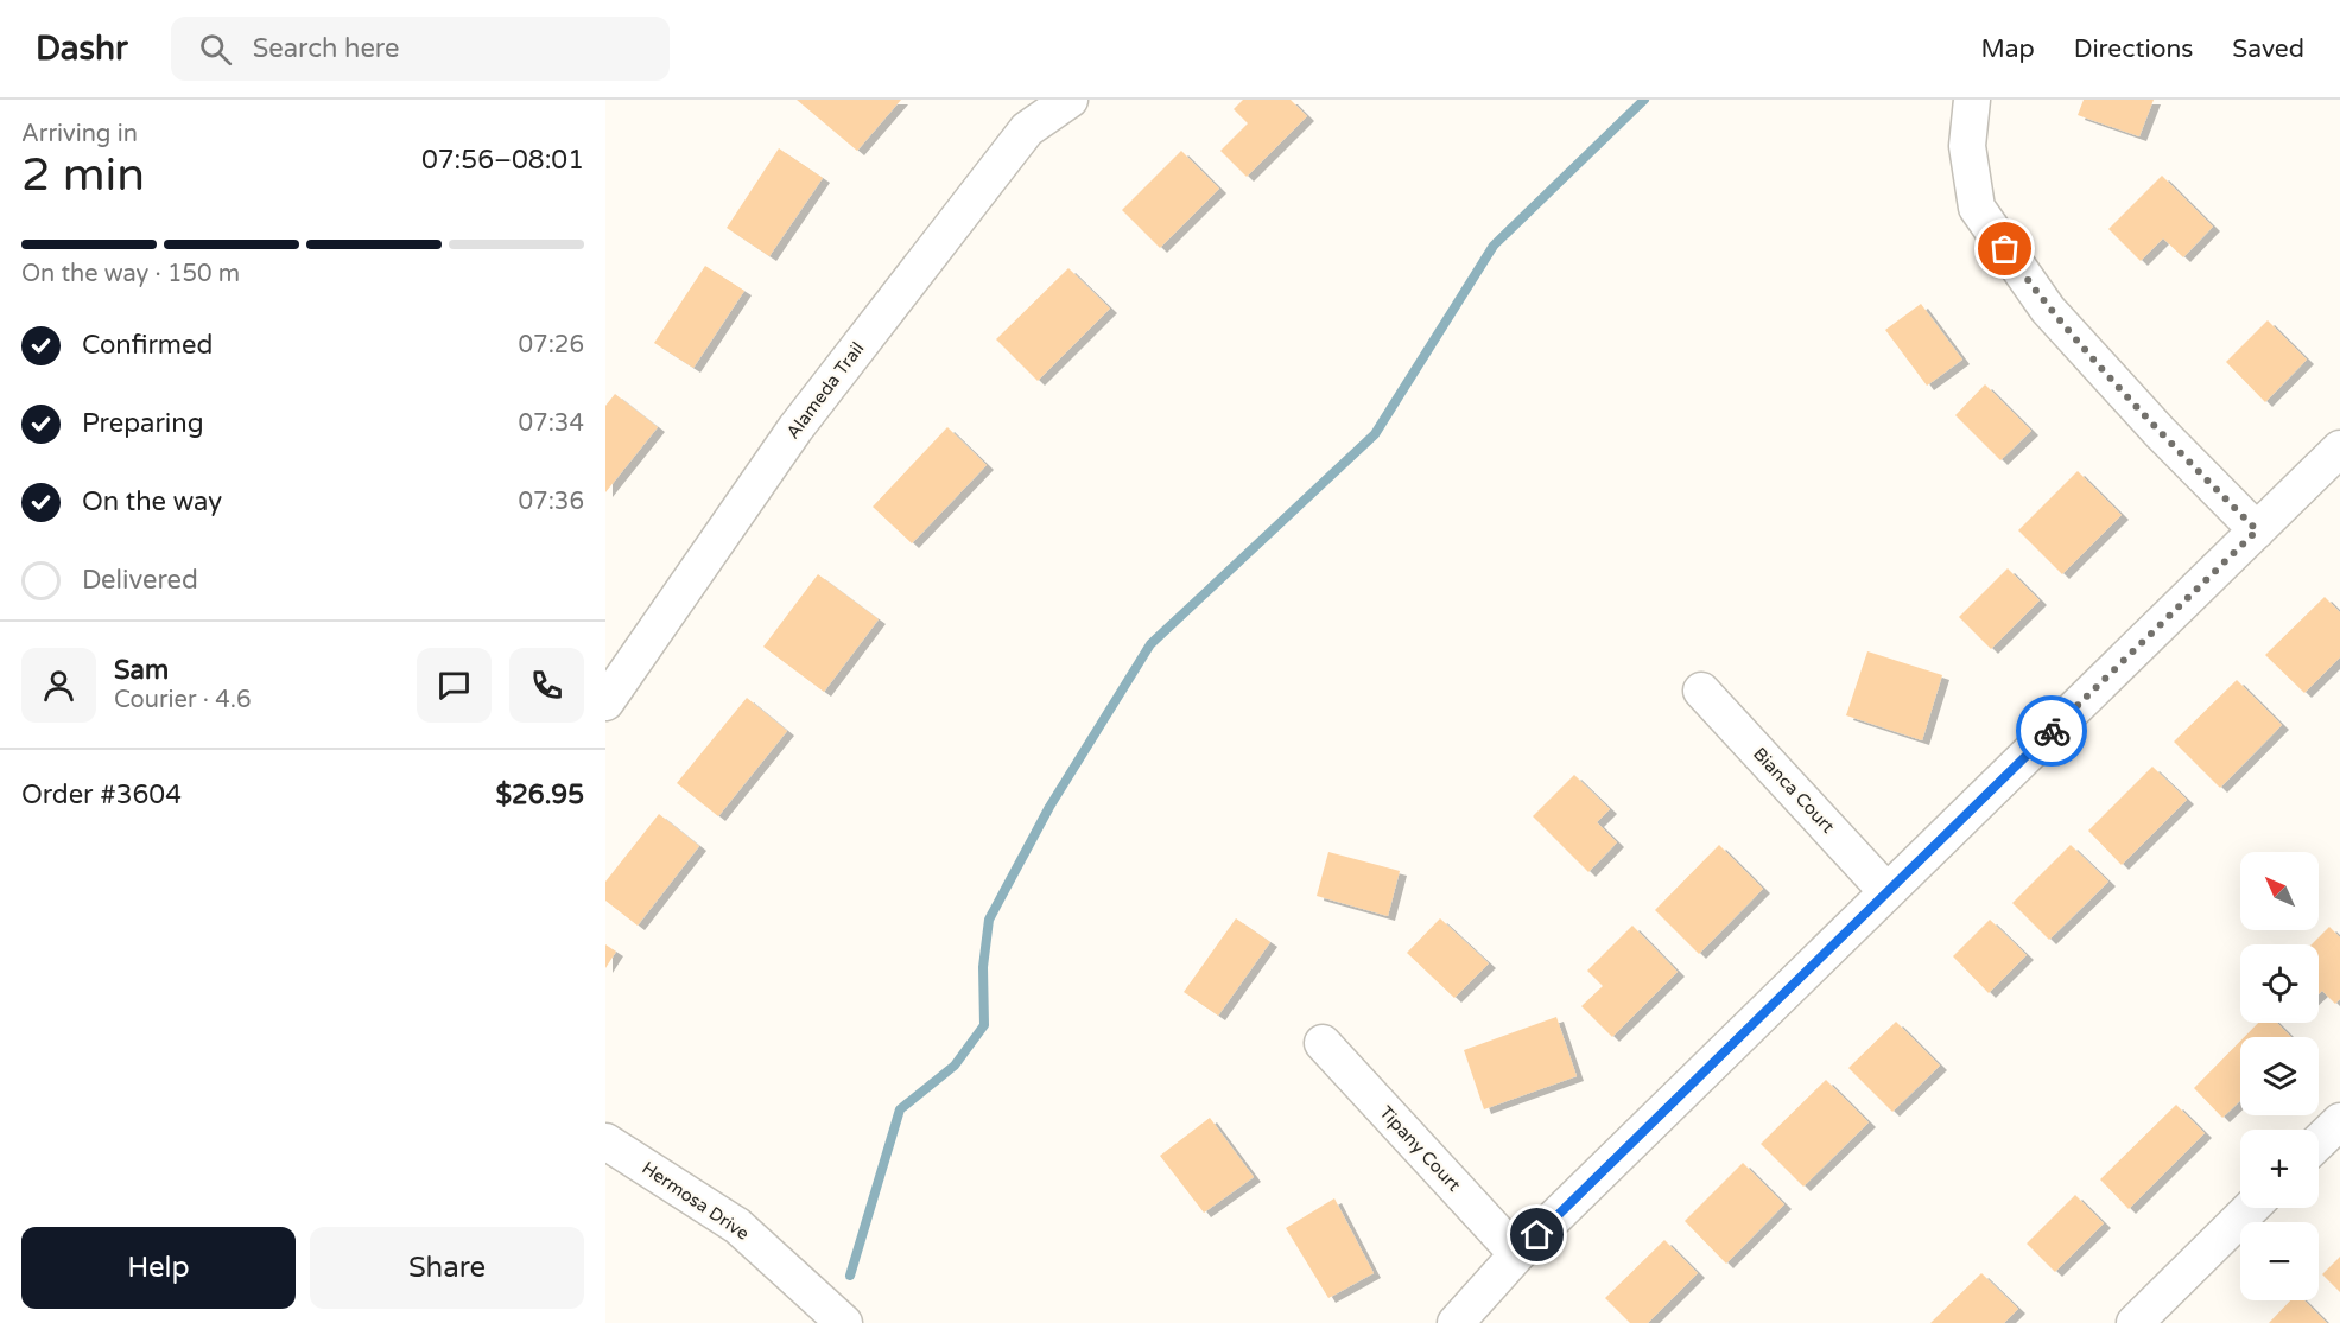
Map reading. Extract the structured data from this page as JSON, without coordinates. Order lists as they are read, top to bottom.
{
  "streets": {
    "street": [
      "Alameda Trail",
      "Bianca Court",
      "Tipany Court",
      "Hermosa Drive"
    ]
  },
  "north": "top left",
  "page": {
    "header": "Dashr",
    "search": "Search here",
    "nav": ["Map", "Directions", "Saved"],
    "heading": ["2 min", "Arriving in", "07:56–08:01"],
    "panel": [
      "Sam",
      "Courier · 4.6",
      "Order #3604",
      "$26.95"
    ],
    "bar": "On the way · 150 m",
    "list": [
      ["Confirmed", "07:26"],
      ["Preparing", "07:34"],
      ["On the way", "07:36"],
      "Delivered"
    ],
    "map_buttons": ["+", "−"],
    "buttons": ["Help", "Share"]
  }
}
